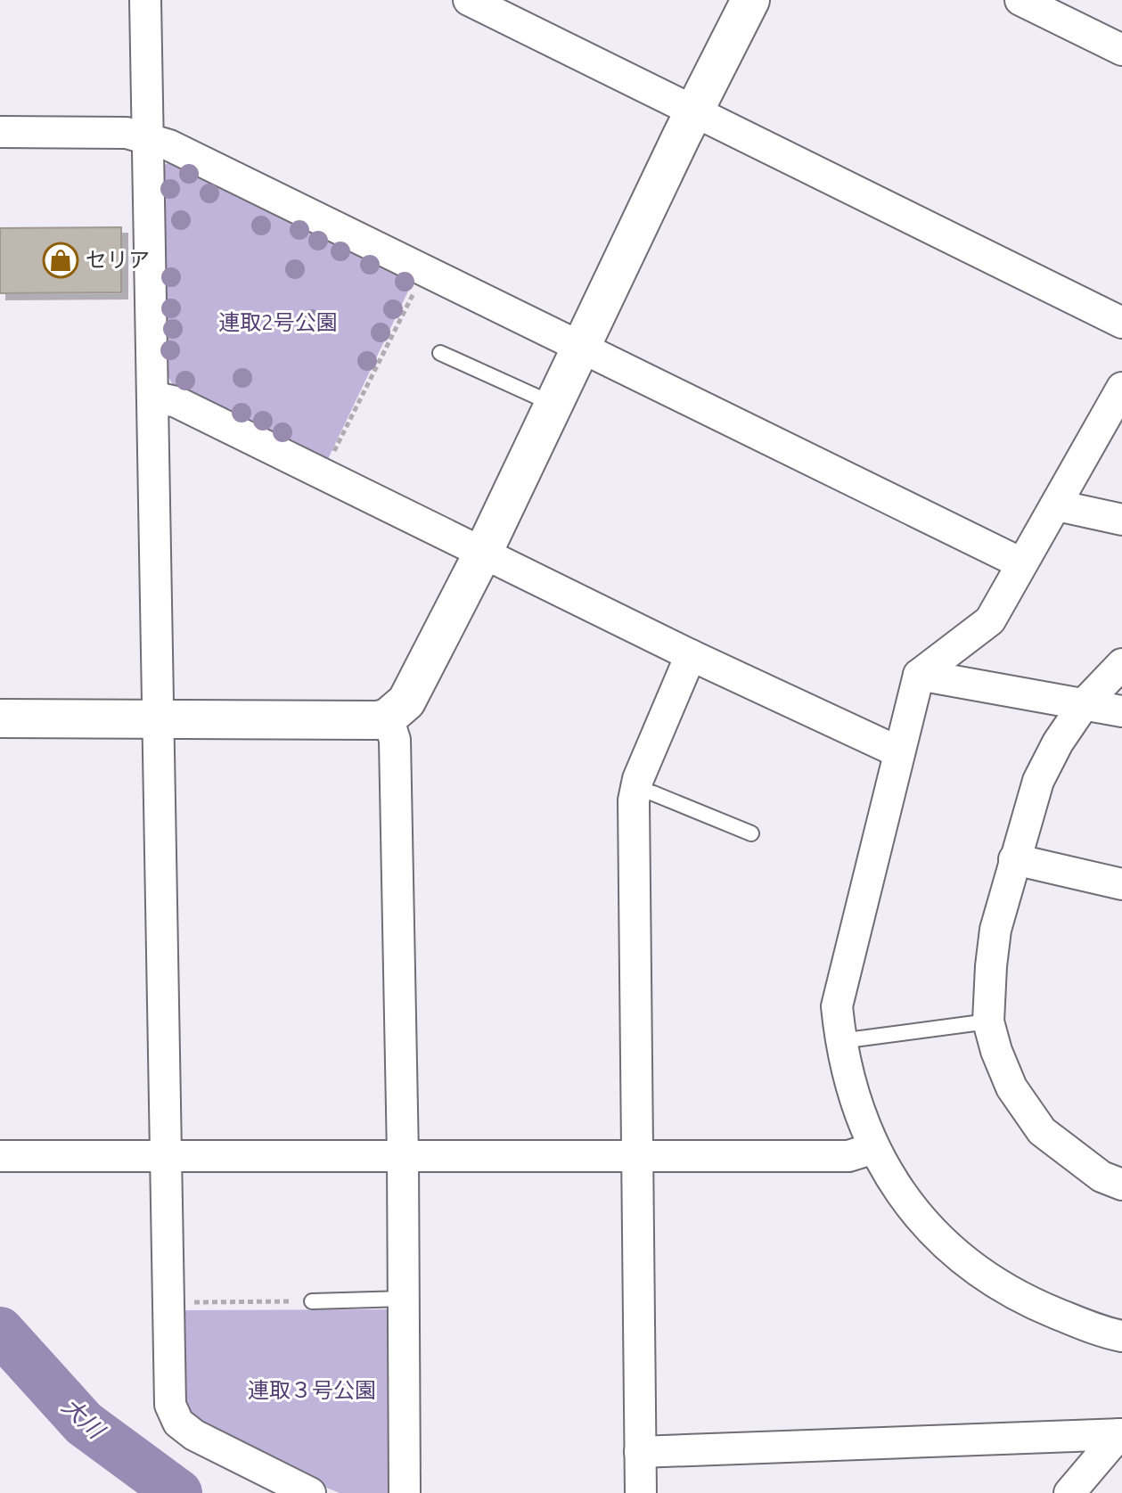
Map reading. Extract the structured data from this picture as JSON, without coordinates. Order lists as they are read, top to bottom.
{
  "water": ["大川"],
  "parks": ["連取2号公園", "連取３号公園"],
  "places": {
    "shop": ["セリア"]
  }
}
